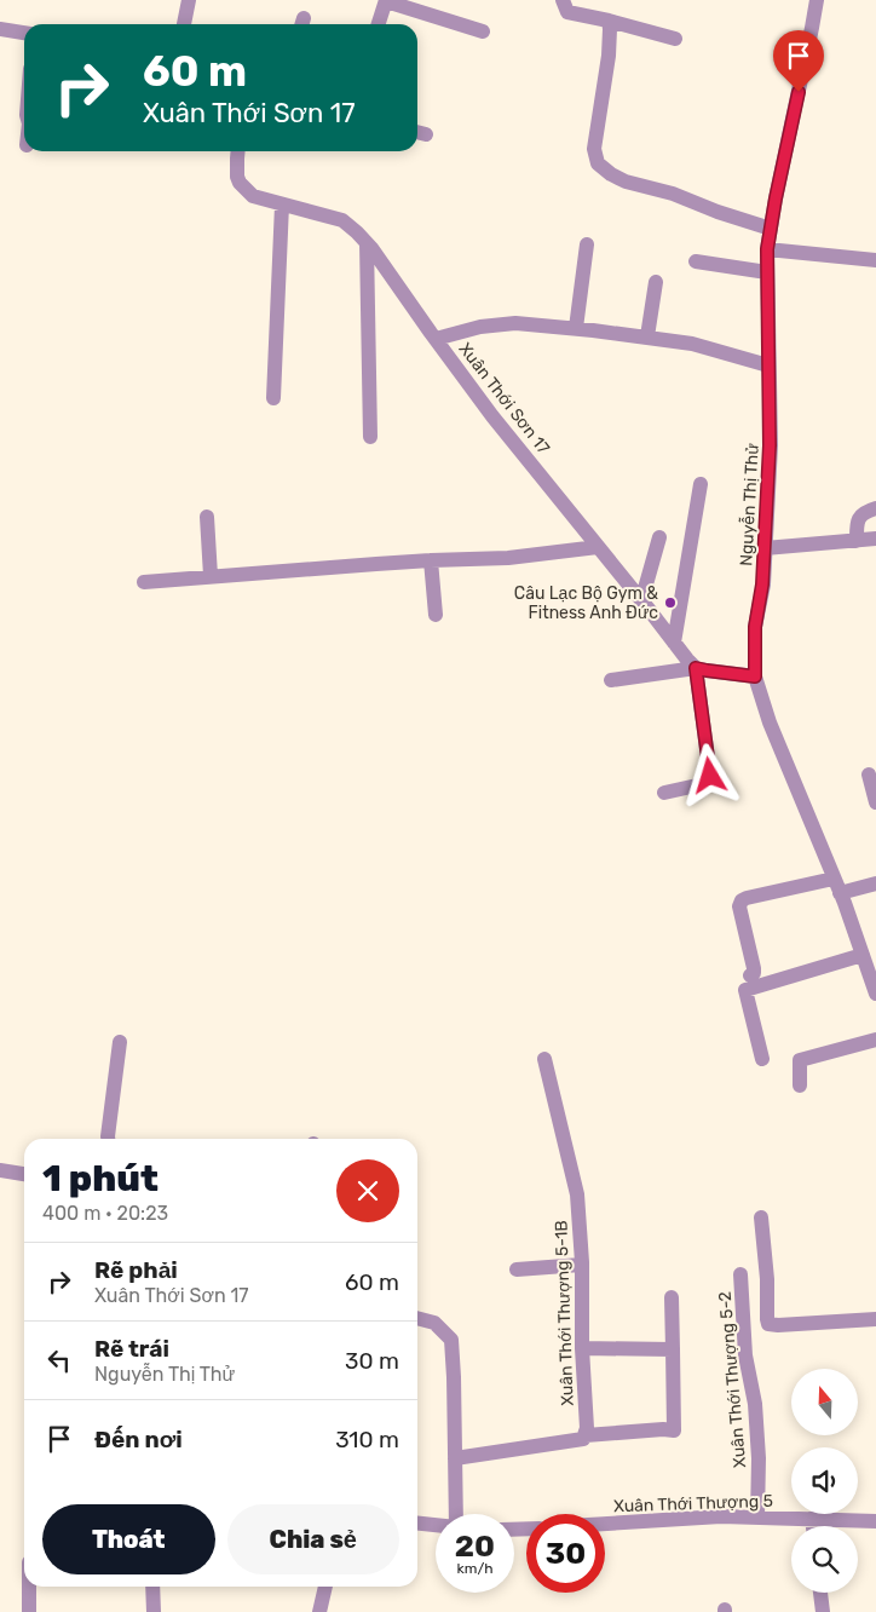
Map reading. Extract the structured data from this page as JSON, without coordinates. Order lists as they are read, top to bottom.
{
  "streets": {
    "street": [
      "Xuân Thới Sơn 17",
      "Nguyễn Thị Thử",
      "Xuân Thới Thượng 5-1B",
      "Xuân Thới Thượng 5-2",
      "Xuân Thới Thượng 5"
    ]
  },
  "crossings": [
    ["Xuân Thới Thượng 5-2", "Xuân Thới Thượng 5"]
  ],
  "places": ["Câu Lạc Bộ Gym & Fitness Anh Đức"],
  "north": "top",
  "page": {
    "turn": ["60 m", "Xuân Thới Sơn 17"],
    "heading": ["1 phút", "400 m · 20:23"],
    "list": [
      {
        "name": "Rẽ phải",
        "note": "Xuân Thới Sơn 17",
        "value": "60 m"
      },
      {
        "name": "Rẽ trái",
        "note": "Nguyễn Thị Thử",
        "value": "30 m"
      },
      {
        "name": "Đến nơi",
        "value": "310 m"
      }
    ],
    "buttons": ["Thoát", "Chia sẻ"],
    "speed": "20 km/h",
    "limit": "30"
  }
}
